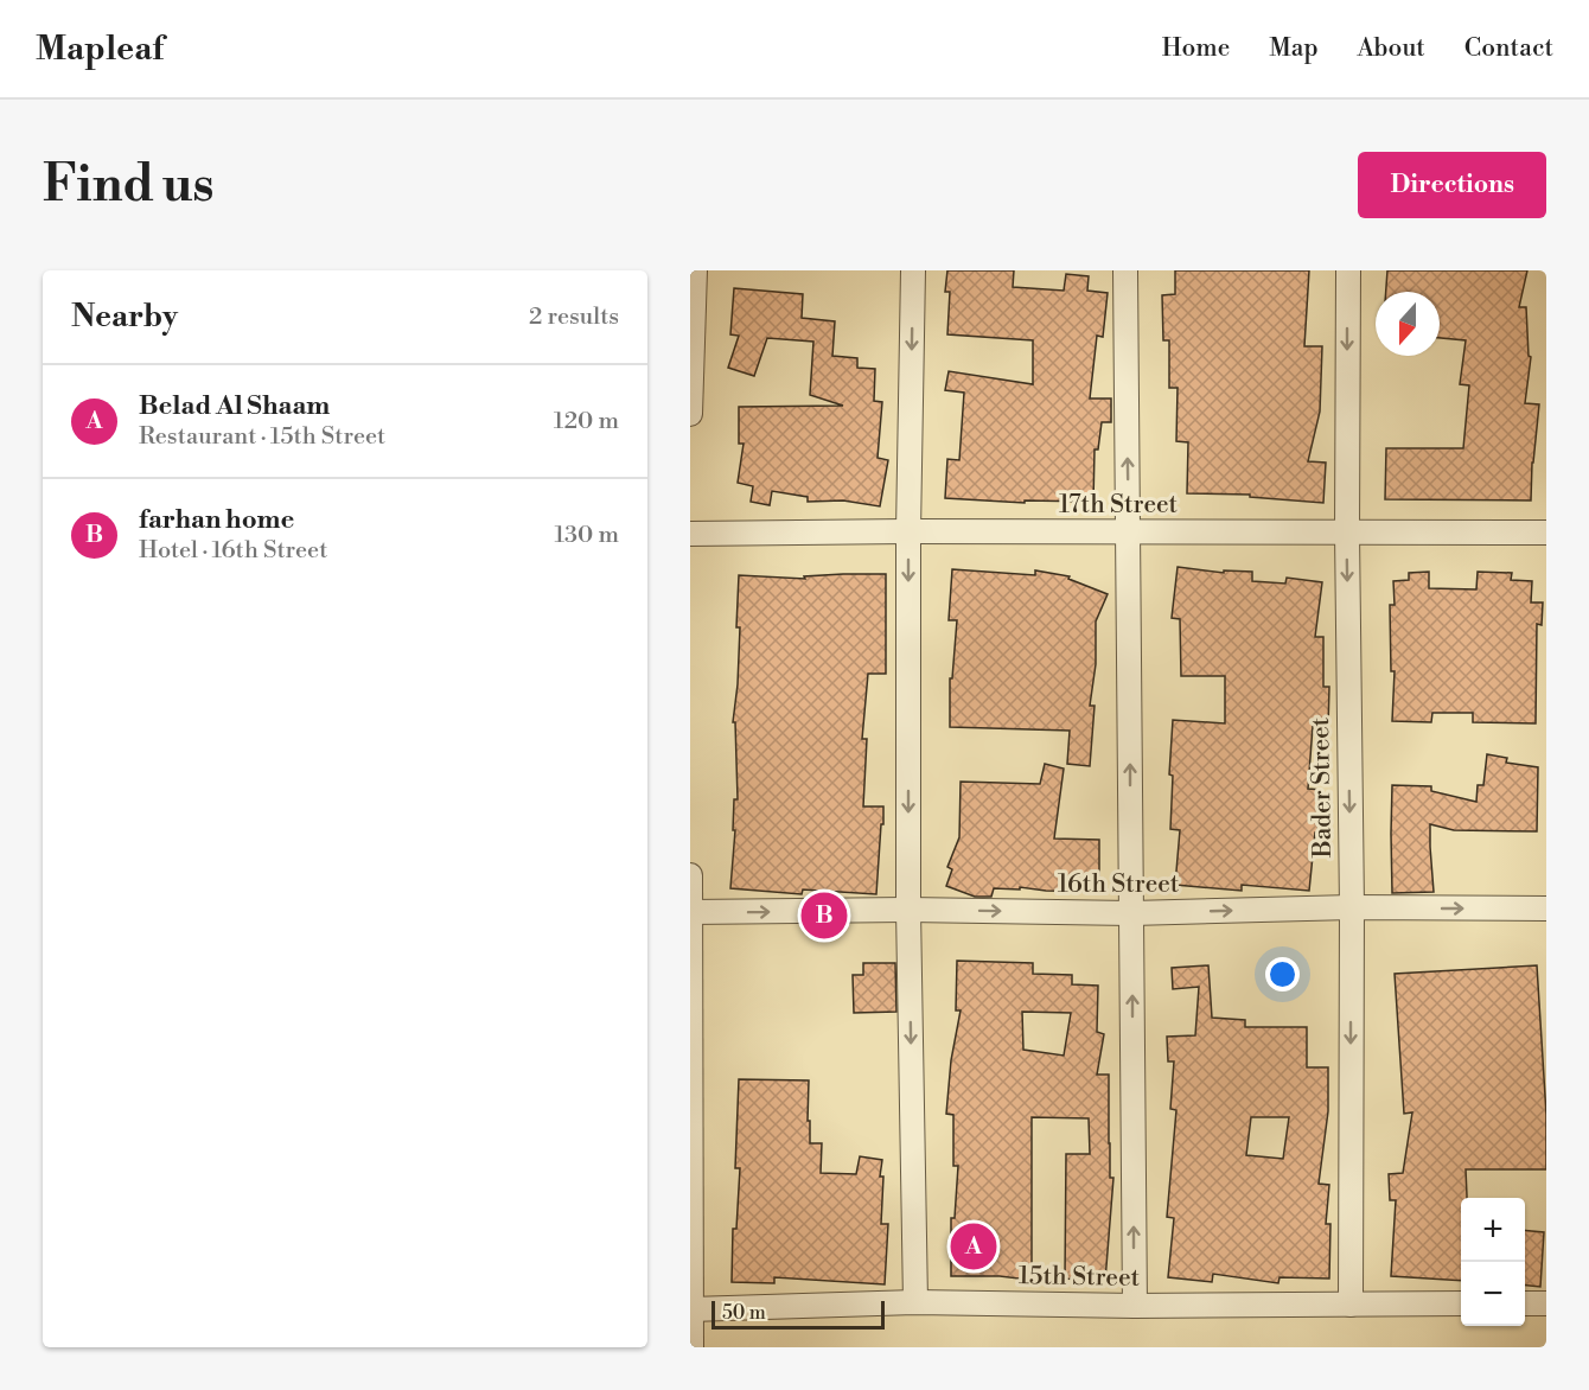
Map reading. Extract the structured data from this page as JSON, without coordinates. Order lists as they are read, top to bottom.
{
  "streets": {
    "street": [
      "17th Street",
      "Bader Street",
      "16th Street",
      "15th Street"
    ]
  },
  "crossings": [
    ["17th Street", "Bader Street"],
    ["Bader Street", "16th Street"],
    ["Bader Street", "15th Street"]
  ],
  "one_way": ["Bader Street", "16th Street"],
  "scale_bar": "50 m",
  "north": "bottom",
  "page": {
    "header": "Mapleaf",
    "nav": [
      "Home",
      "Map",
      "About",
      "Contact"
    ],
    "buttons": "Directions",
    "title": "Find us",
    "heading": ["Nearby", "2 results"],
    "list": [
      {
        "mark": "A",
        "name": "Belad Al Shaam",
        "note": "Restaurant · 15th Street",
        "value": "120 m"
      },
      {
        "mark": "B",
        "name": "farhan home",
        "note": "Hotel · 16th Street",
        "value": "130 m"
      }
    ],
    "pins": ["B", "A"],
    "map_buttons": ["+", "−"],
    "scale": "50 m"
  }
}
